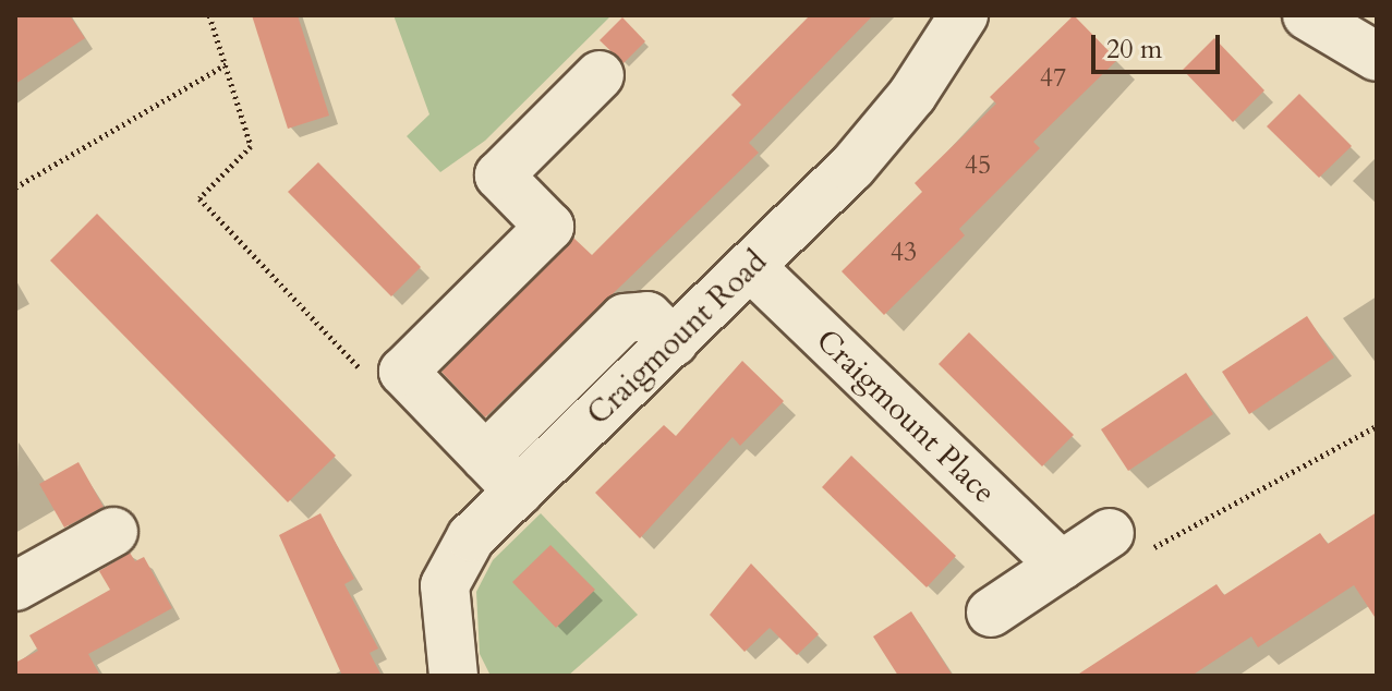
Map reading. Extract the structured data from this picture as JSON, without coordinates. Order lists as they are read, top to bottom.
{
  "streets": {
    "street": ["Craigmount Road", "Craigmount Place"]
  },
  "crossings": [
    ["Craigmount Road", "Craigmount Place"]
  ],
  "house_numbers": ["47", "45", "43"],
  "scale_bar": "20 m"
}
